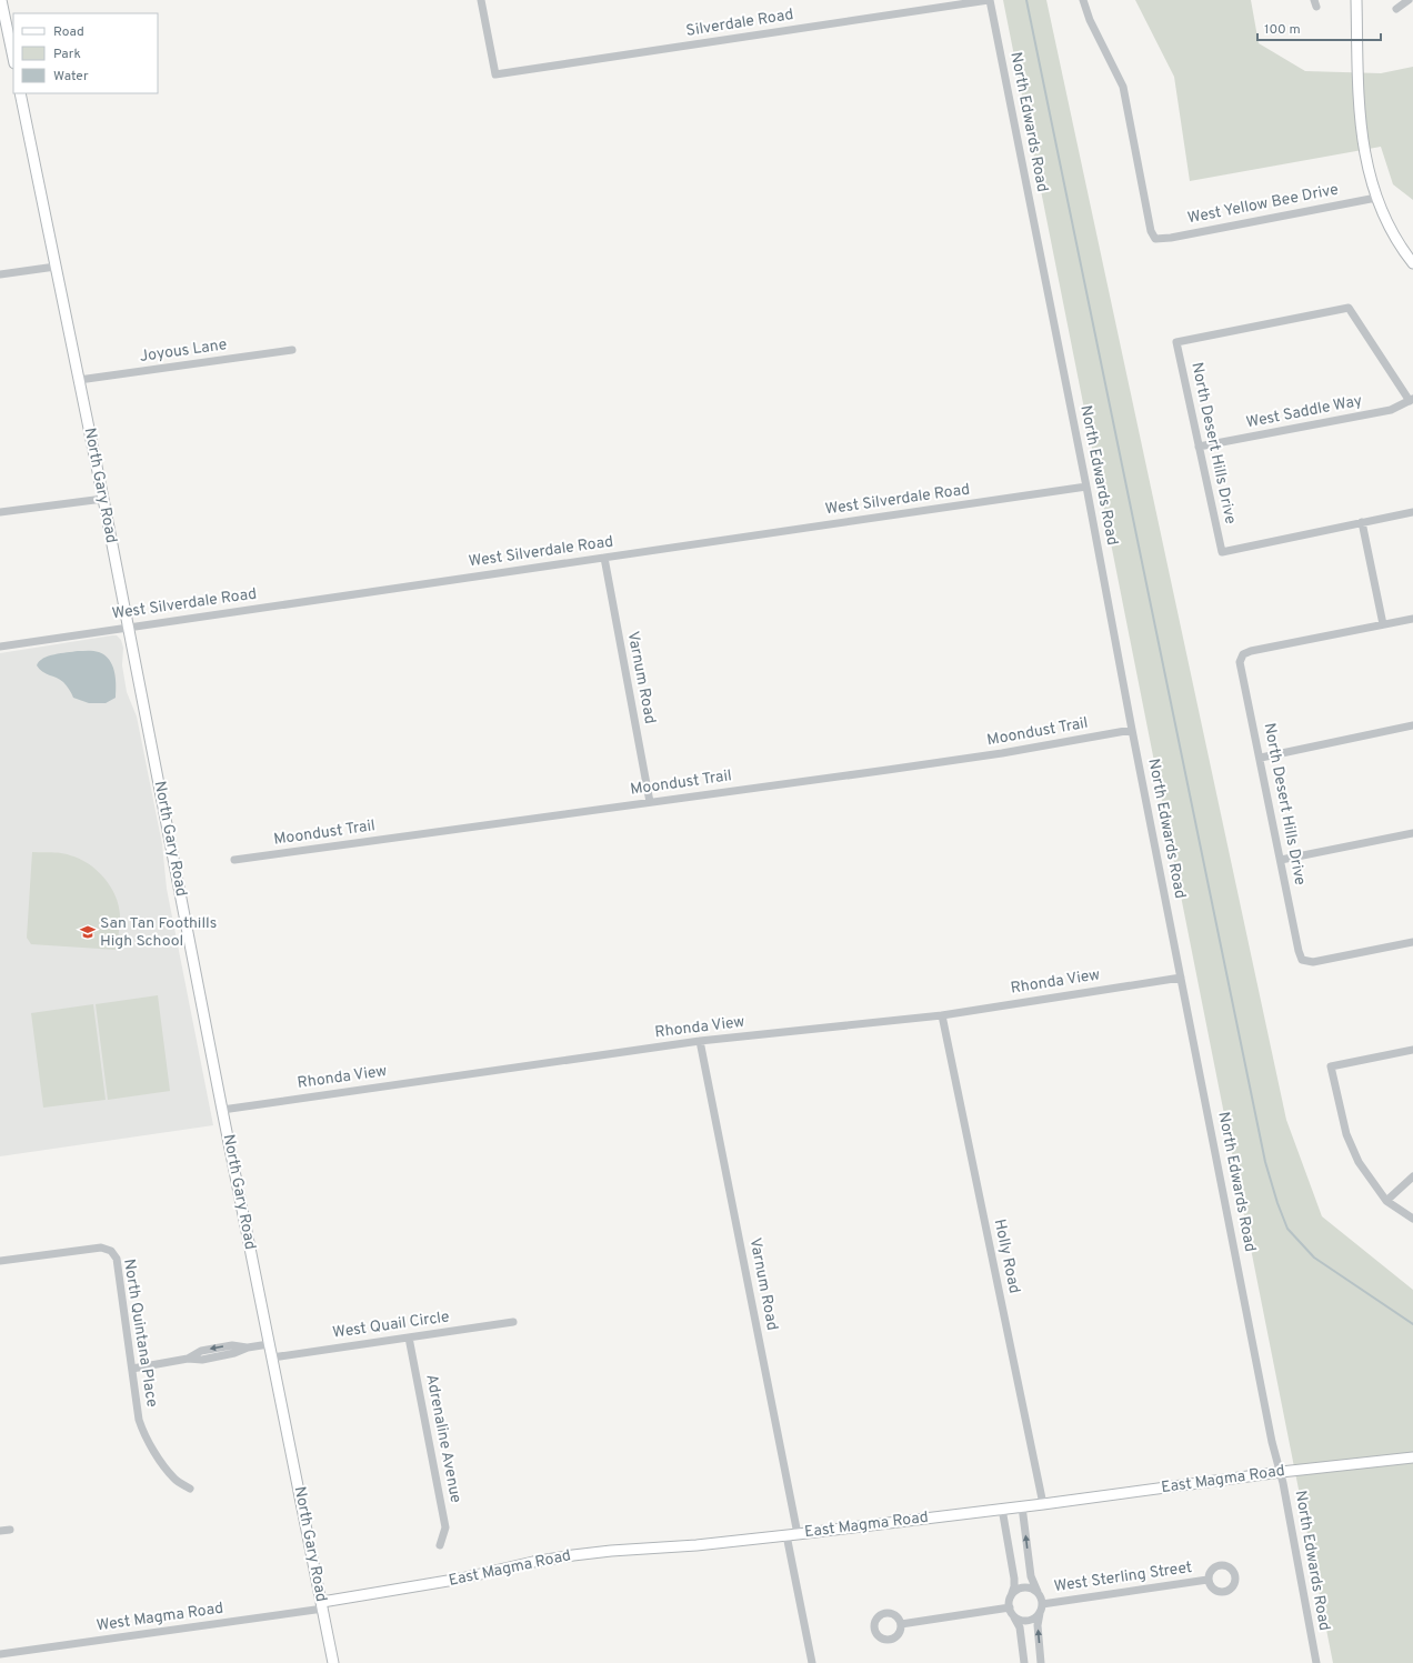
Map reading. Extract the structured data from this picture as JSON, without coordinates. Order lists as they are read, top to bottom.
{
  "streets": {
    "street": [
      "Silverdale Road",
      "North Edwards Road",
      "West Yellow Bee Drive",
      "Joyous Lane",
      "West Saddle Way",
      "North Desert Hills Drive",
      "North Gary Road",
      "West Silverdale Road",
      "Varnum Road",
      "Moondust Trail",
      "Rhonda View",
      "Holly Road",
      "West Quail Circle",
      "North Quintana Place",
      "Adrenaline Avenue",
      "East Magma Road",
      "West Sterling Street",
      "West Magma Road"
    ]
  },
  "crossings": [
    ["Silverdale Road", "North Edwards Road"],
    ["North Edwards Road", "West Silverdale Road"],
    ["North Edwards Road", "Moondust Trail"],
    ["North Edwards Road", "Rhonda View"],
    ["North Edwards Road", "East Magma Road"],
    ["Joyous Lane", "North Gary Road"],
    ["West Saddle Way", "North Desert Hills Drive"],
    ["North Gary Road", "West Silverdale Road"],
    ["North Gary Road", "Rhonda View"],
    ["North Gary Road", "West Quail Circle"],
    ["North Gary Road", "East Magma Road"],
    ["North Gary Road", "West Magma Road"],
    ["West Silverdale Road", "Varnum Road"],
    ["Varnum Road", "Moondust Trail"],
    ["Varnum Road", "Rhonda View"],
    ["Varnum Road", "East Magma Road"],
    ["Rhonda View", "Holly Road"],
    ["Holly Road", "East Magma Road"],
    ["West Quail Circle", "Adrenaline Avenue"],
    ["East Magma Road", "West Magma Road"]
  ],
  "places": {
    "school or university": ["San Tan Foothills High School"]
  },
  "legend": ["Road", "Park", "Water"],
  "scale_bar": "100 m"
}
